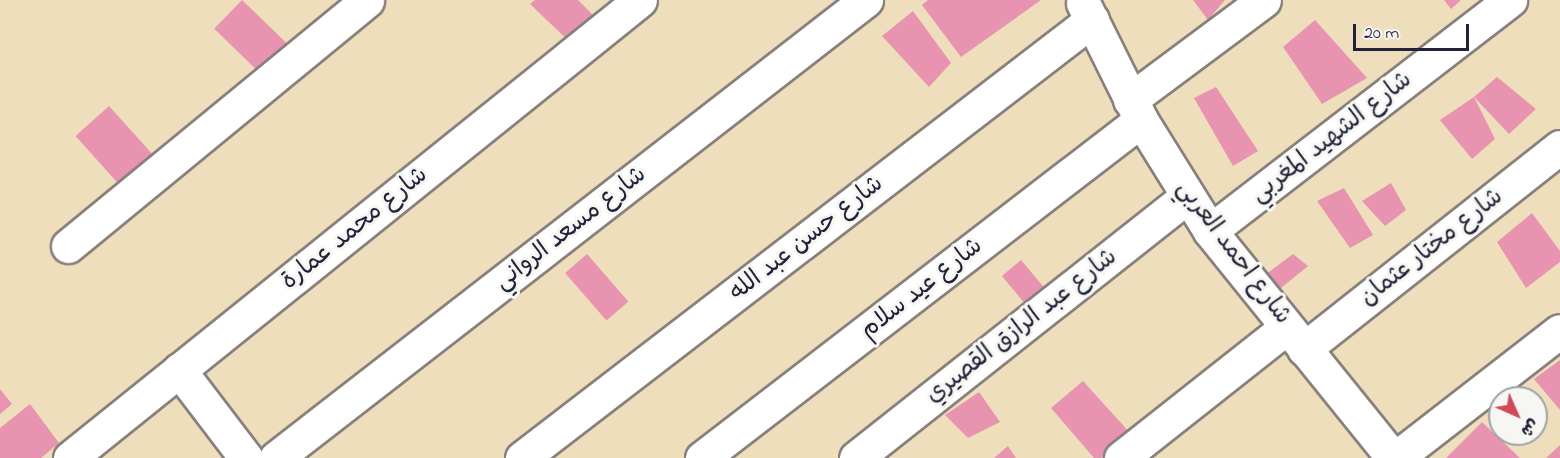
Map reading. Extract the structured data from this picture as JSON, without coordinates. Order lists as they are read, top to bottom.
{
  "streets": {
    "street": [
      "شارع الشهيد المغربي",
      "شارع محمد عمارة",
      "شارع مسعد الرواني",
      "شارع حسن عبد الله",
      "شارع مختار عثمان",
      "شارع احمد العربي",
      "شارع عيد سلام",
      "شارع عبد الرازق القصيري"
    ]
  },
  "crossings": [
    ["شارع الشهيد المغربي", "شارع احمد العربي"],
    ["شارع حسن عبد الله", "شارع احمد العربي"],
    ["شارع مختار عثمان", "شارع احمد العربي"],
    ["شارع احمد العربي", "شارع عيد سلام"],
    ["شارع احمد العربي", "شارع عبد الرازق القصيري"]
  ],
  "scale_bar": "20 m",
  "north": "bottom right"
}
